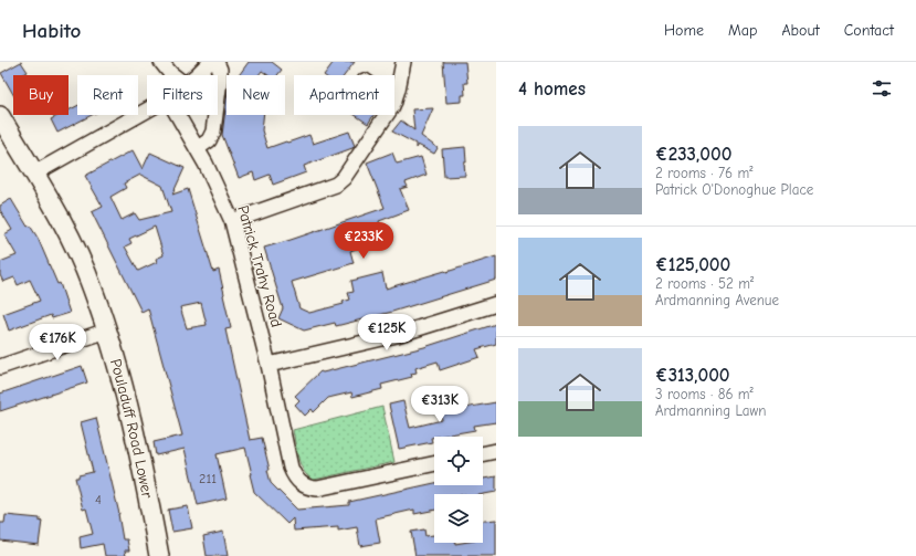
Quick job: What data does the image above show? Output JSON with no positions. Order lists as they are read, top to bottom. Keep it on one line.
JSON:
{"streets":{"street":["Patrick Trahy Road","Pouladuff Road Lower"]},"house_numbers":["211","4"],"page":{"header":"Habito","nav":["Home","Map","About","Contact"],"heading":"4 homes","chip":["Buy","Rent","Filters","New","Apartment"],"list":[{"name":"€233,000","note":"2 rooms · 76 m² · Patrick O'Donoghue Place"},{"name":"€125,000","note":"2 rooms · 52 m² · Ardmanning Avenue"},{"name":"€313,000","note":"3 rooms · 86 m² · Ardmanning Lawn"}],"price":["€233K","€125K","€176K","€313K"]}}
